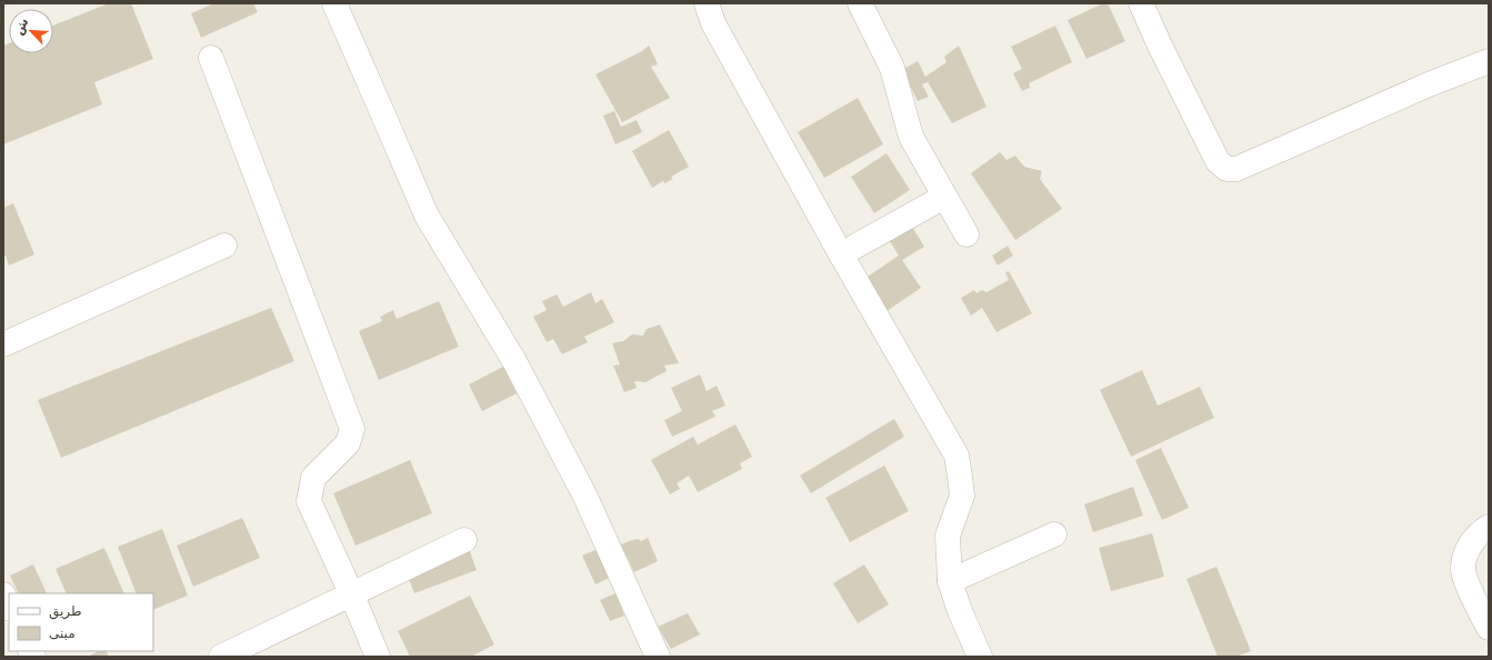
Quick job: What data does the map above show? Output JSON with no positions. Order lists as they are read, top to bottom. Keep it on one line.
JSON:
{"legend":["طريق","مبنى"],"north":"top left"}
